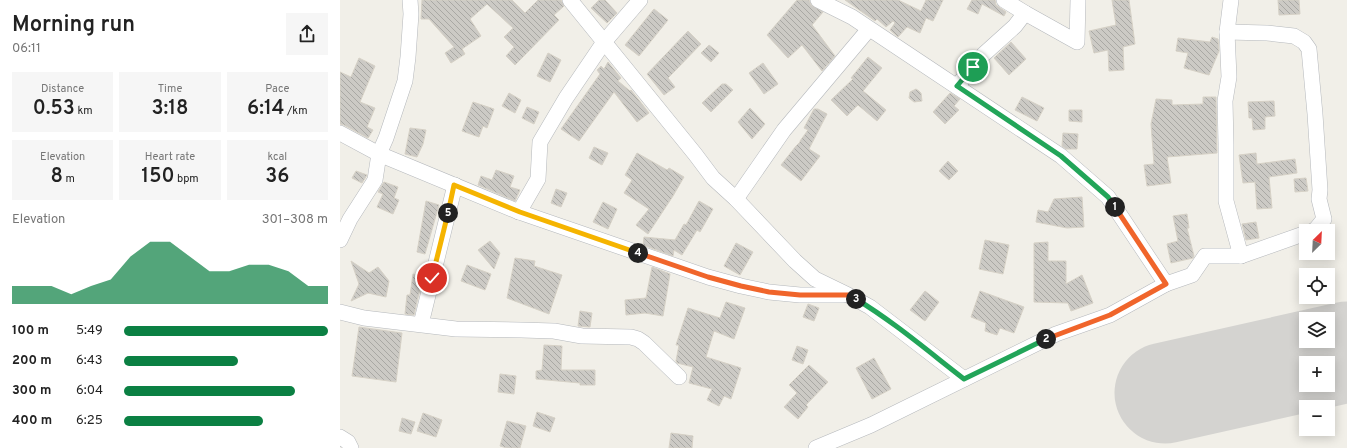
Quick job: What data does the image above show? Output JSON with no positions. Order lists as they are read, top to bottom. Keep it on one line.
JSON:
{"north":"top right","page":{"heading":["Morning run","06:11"],"stats":[["Distance","0.53 km"],["Time","3:18"],["Pace","6:14 /km"],["Elevation","8 m"],["Heart rate","150 bpm"],["kcal","36"]],"pins":["1","5","4","3","2"],"chart":["Elevation","301–308 m"],"map_buttons":["+","−"],"list":[{"name":"100 m","note":"5:49"},{"name":"200 m","note":"6:43"},{"name":"300 m","note":"6:04"},{"name":"400 m","note":"6:25"}]}}
